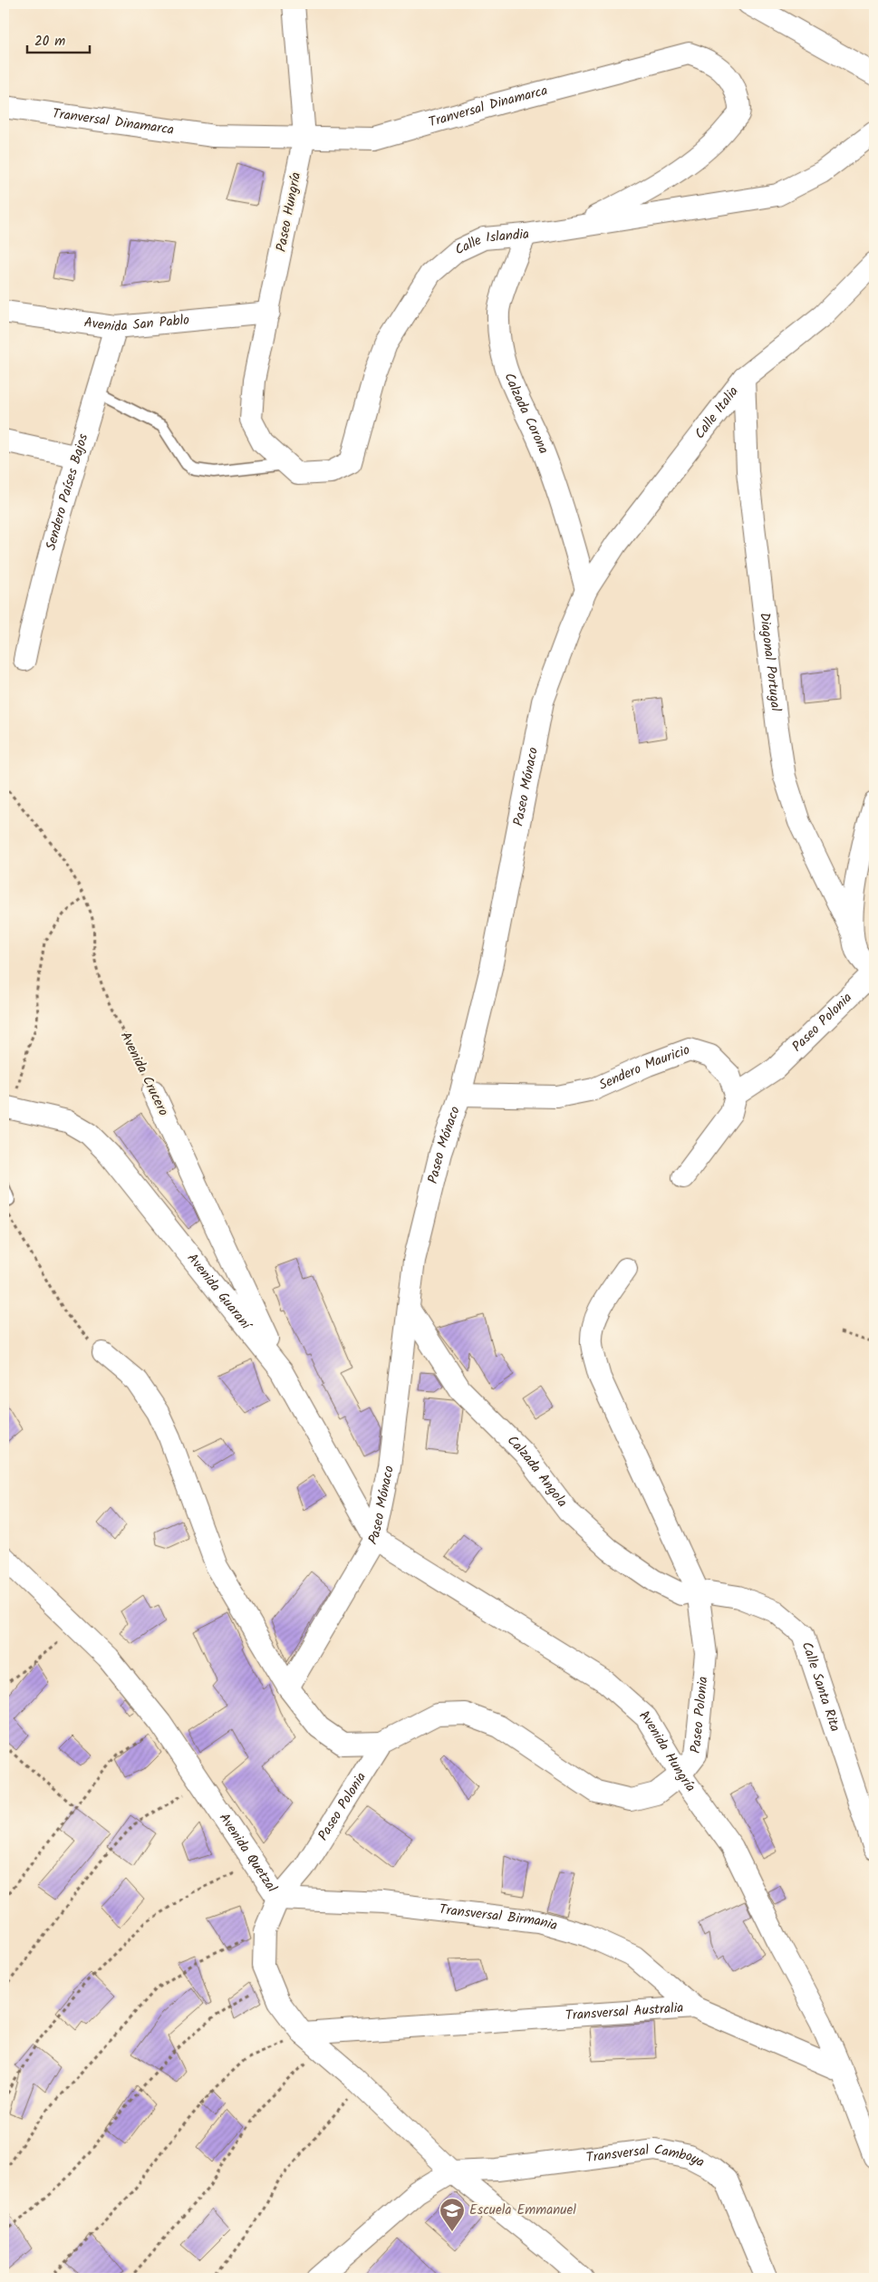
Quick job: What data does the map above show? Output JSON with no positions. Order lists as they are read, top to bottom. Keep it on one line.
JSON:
{"streets":{"street":["Tranversal Dinamarca","Paseo Hungría","Calle Islandia","Avenida San Pablo","Calzada Corona","Calle Italia","Sendero Países Bajos","Diagonal Portugal","Paseo Mónaco","Paseo Polonia","Sendero Mauricio","Avenida Crucero","Avenida Guaraní","Calzada Angola","Calle Santa Rita","Avenida Hungría","Avenida Quetzal","Transversal Birmania","Transversal Australia","Transversal Camboya"]},"crossings":[["Tranversal Dinamarca","Paseo Hungría"],["Tranversal Dinamarca","Calle Islandia"],["Paseo Hungría","Calle Islandia"],["Paseo Hungría","Avenida San Pablo"],["Calle Islandia","Calzada Corona"],["Avenida San Pablo","Sendero Países Bajos"],["Calzada Corona","Calle Italia"],["Calzada Corona","Paseo Mónaco"],["Calle Italia","Diagonal Portugal"],["Calle Italia","Paseo Mónaco"],["Diagonal Portugal","Paseo Polonia"],["Paseo Mónaco","Sendero Mauricio"],["Paseo Mónaco","Avenida Guaraní"],["Paseo Mónaco","Calzada Angola"],["Paseo Mónaco","Avenida Hungría"],["Paseo Polonia","Sendero Mauricio"],["Paseo Polonia","Calzada Angola"],["Paseo Polonia","Calle Santa Rita"],["Paseo Polonia","Avenida Hungría"],["Paseo Polonia","Avenida Quetzal"],["Paseo Polonia","Transversal Birmania"],["Avenida Crucero","Avenida Guaraní"],["Avenida Guaraní","Avenida Hungría"],["Calzada Angola","Calle Santa Rita"],["Avenida Hungría","Transversal Australia"],["Avenida Quetzal","Transversal Birmania"],["Avenida Quetzal","Transversal Australia"],["Avenida Quetzal","Transversal Camboya"],["Transversal Birmania","Transversal Australia"]],"places":{"school or university":["Escuela Emmanuel"]},"scale_bar":"20 m"}
